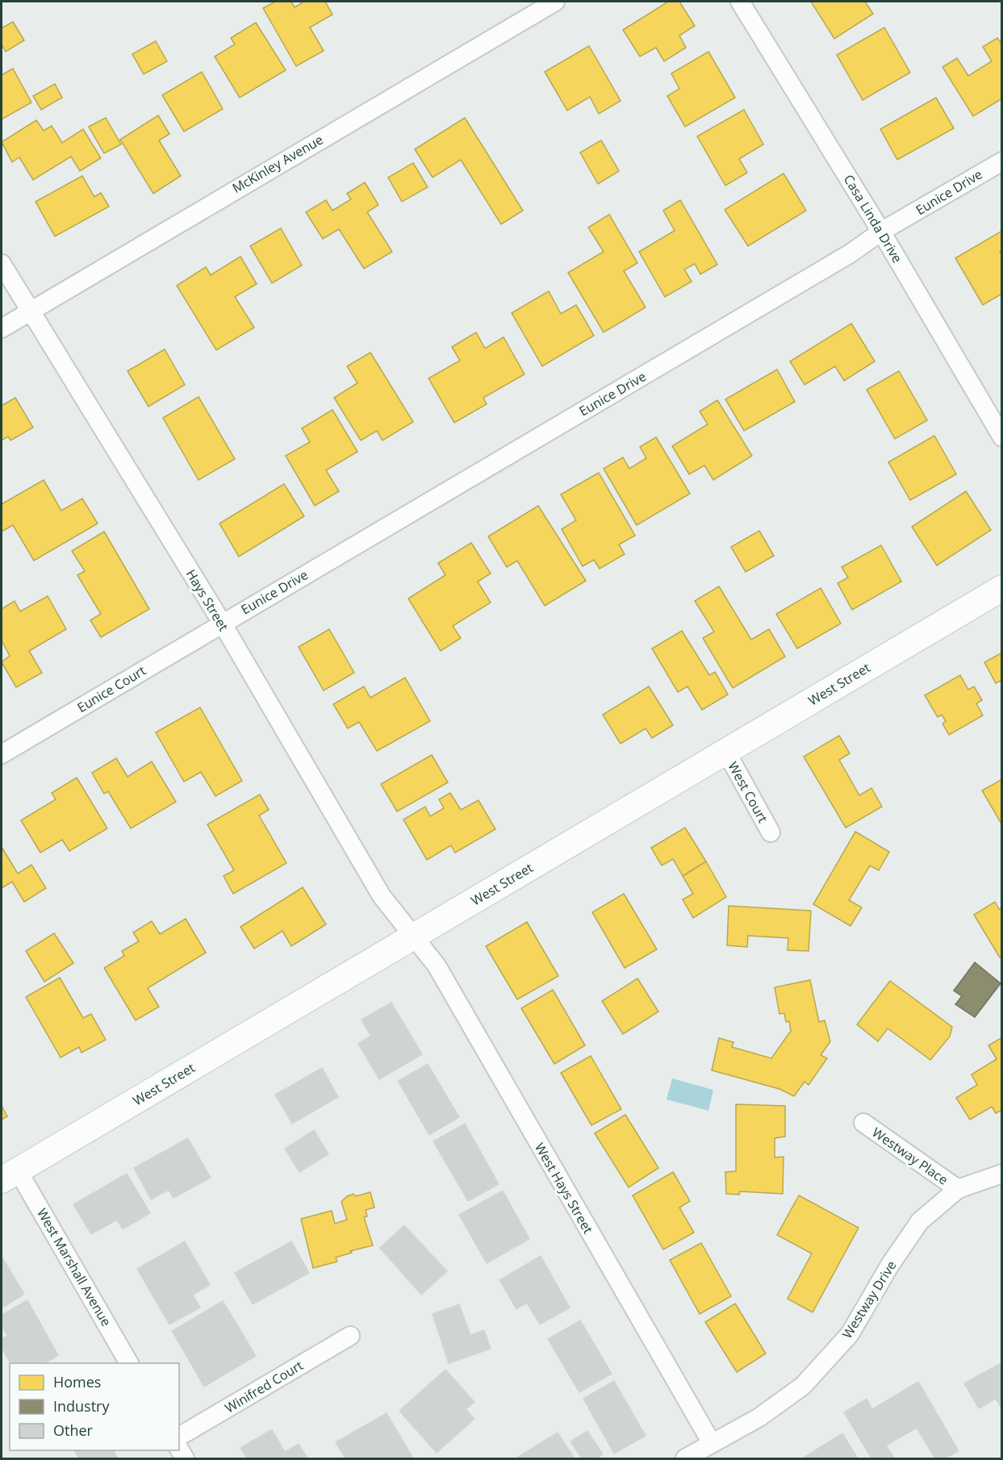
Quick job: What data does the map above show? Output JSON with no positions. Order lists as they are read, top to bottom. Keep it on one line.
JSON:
{"streets":{"main road":["West Street"],"street":["McKinley Avenue","Eunice Drive","Casa Linda Drive","Hays Street","Eunice Court","West Court","Westway Place","West Hays Street","West Marshall Avenue","Westway Drive","Winifred Court"]},"crossings":[["McKinley Avenue","Hays Street"],["Eunice Drive","Casa Linda Drive"],["Eunice Drive","Hays Street"],["Eunice Drive","Eunice Court"],["Hays Street","West Street"],["Hays Street","Eunice Court"],["Hays Street","West Hays Street"],["West Street","West Court"],["West Street","West Hays Street"],["West Street","West Marshall Avenue"],["Westway Place","Westway Drive"],["West Hays Street","Westway Drive"]],"legend":["Homes","Industry","Other"]}
